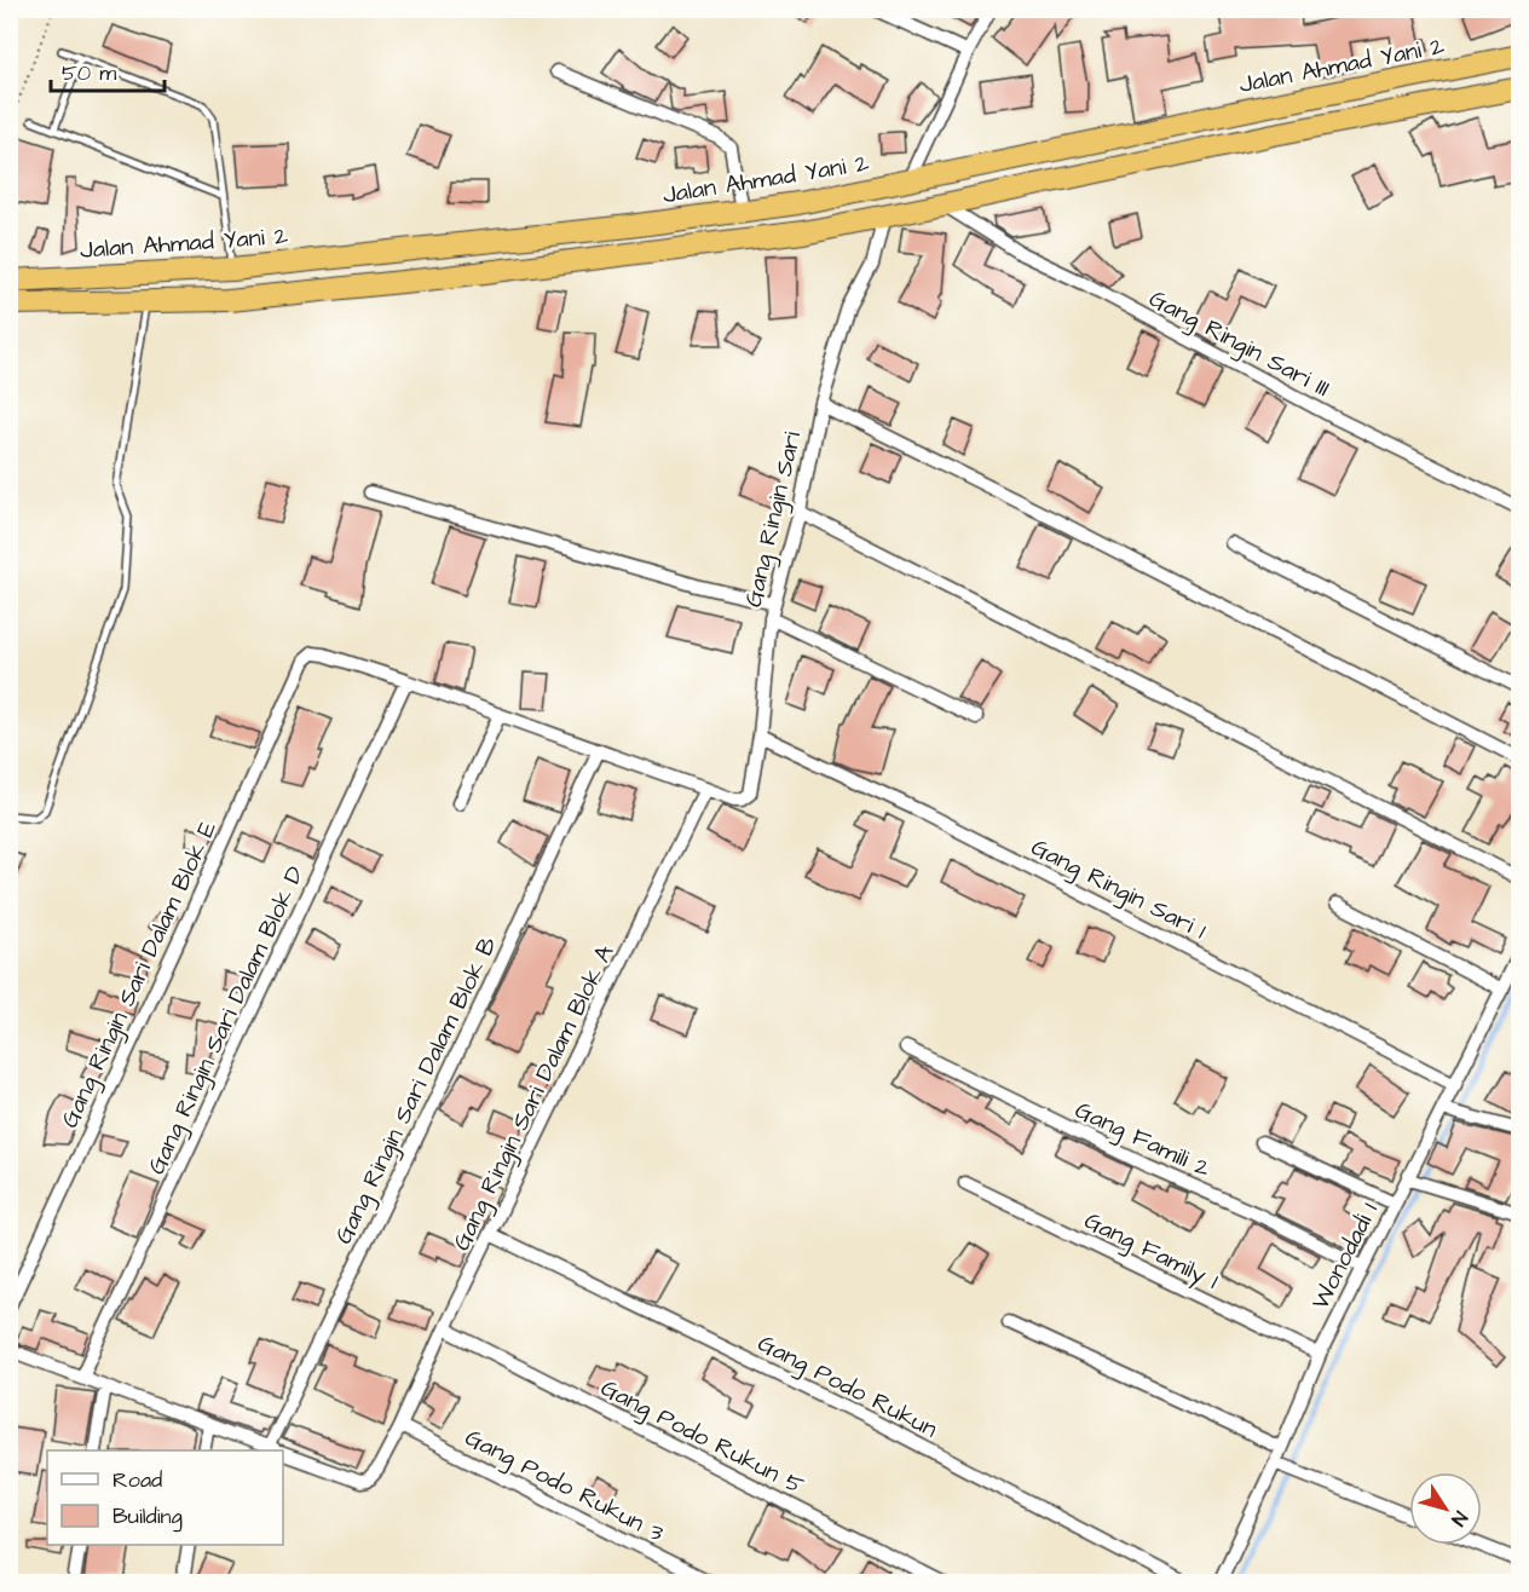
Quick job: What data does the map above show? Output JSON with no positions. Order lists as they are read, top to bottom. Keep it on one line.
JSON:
{"streets":{"highway":["Jalan Ahmad Yani 2"],"street":["Gang Ringin Sari III","Gang Ringin Sari","Gang Ringin Sari 1","Gang Ringin Sari Dalam Blok E","Gang Ringin Sari Dalam Blok D","Gang Ringin Sari Dalam Blok B","Gang Ringin Sari Dalam Blok A","Gang Famili 2","Gang Family 1","Wonodadi 1","Gang Podo Rukun","Gang Podo Rukun 5","Gang Podo Rukun 3"]},"crossings":[["Gang Ringin Sari","Gang Ringin Sari 1"],["Gang Ringin Sari","Gang Ringin Sari Dalam Blok A"],["Gang Ringin Sari 1","Wonodadi 1"],["Gang Ringin Sari Dalam Blok E","Gang Ringin Sari Dalam Blok D"],["Gang Ringin Sari Dalam Blok A","Gang Podo Rukun"],["Gang Ringin Sari Dalam Blok A","Gang Podo Rukun 5"],["Gang Ringin Sari Dalam Blok A","Gang Podo Rukun 3"],["Gang Famili 2","Wonodadi 1"],["Gang Family 1","Wonodadi 1"]],"legend":["Road","Building"],"scale_bar":"50 m","north":"bottom right"}
